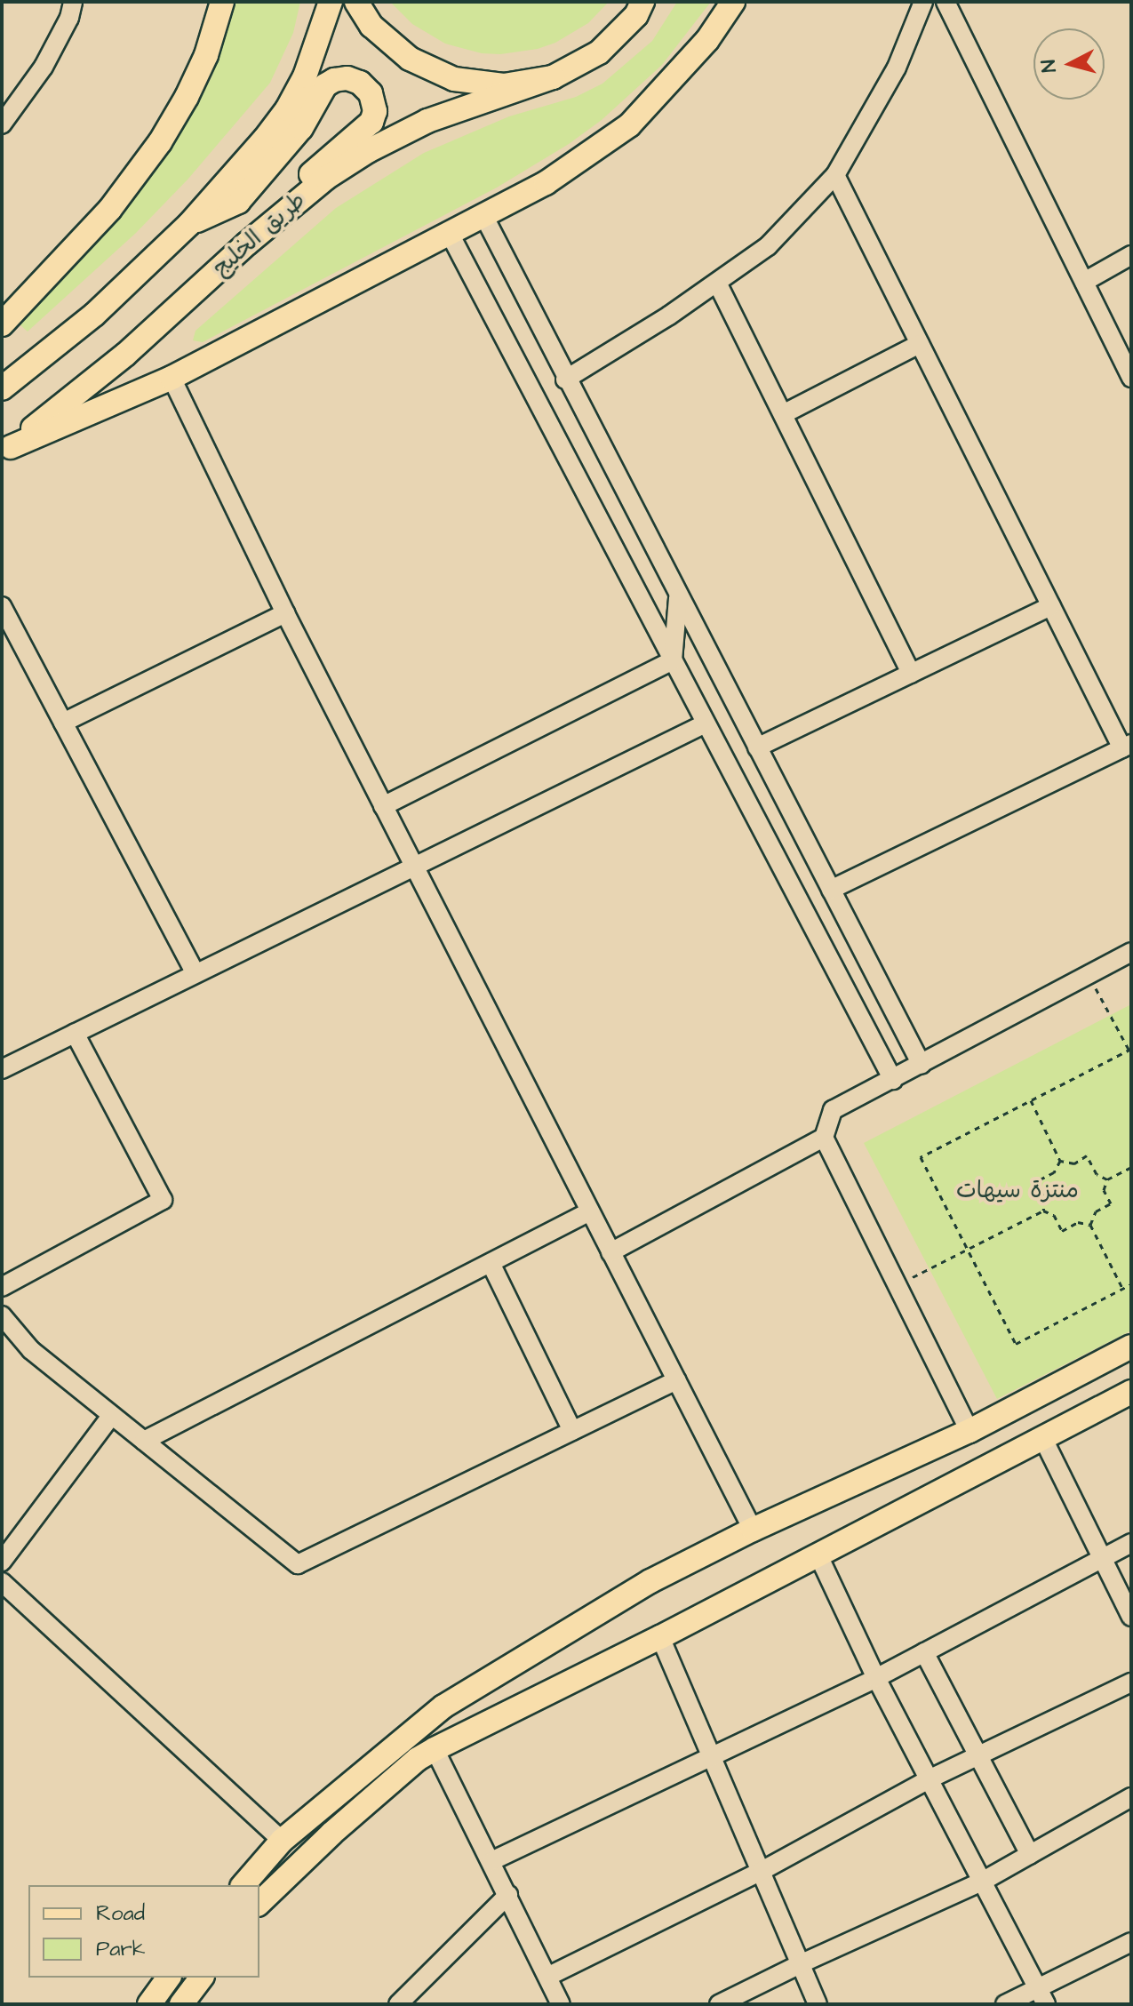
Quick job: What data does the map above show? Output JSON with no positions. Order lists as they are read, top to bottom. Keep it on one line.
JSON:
{"streets":{"main road":["طريق الخليج"]},"parks":["منتزة سيهات"],"legend":["Road","Park"],"north":"left"}
